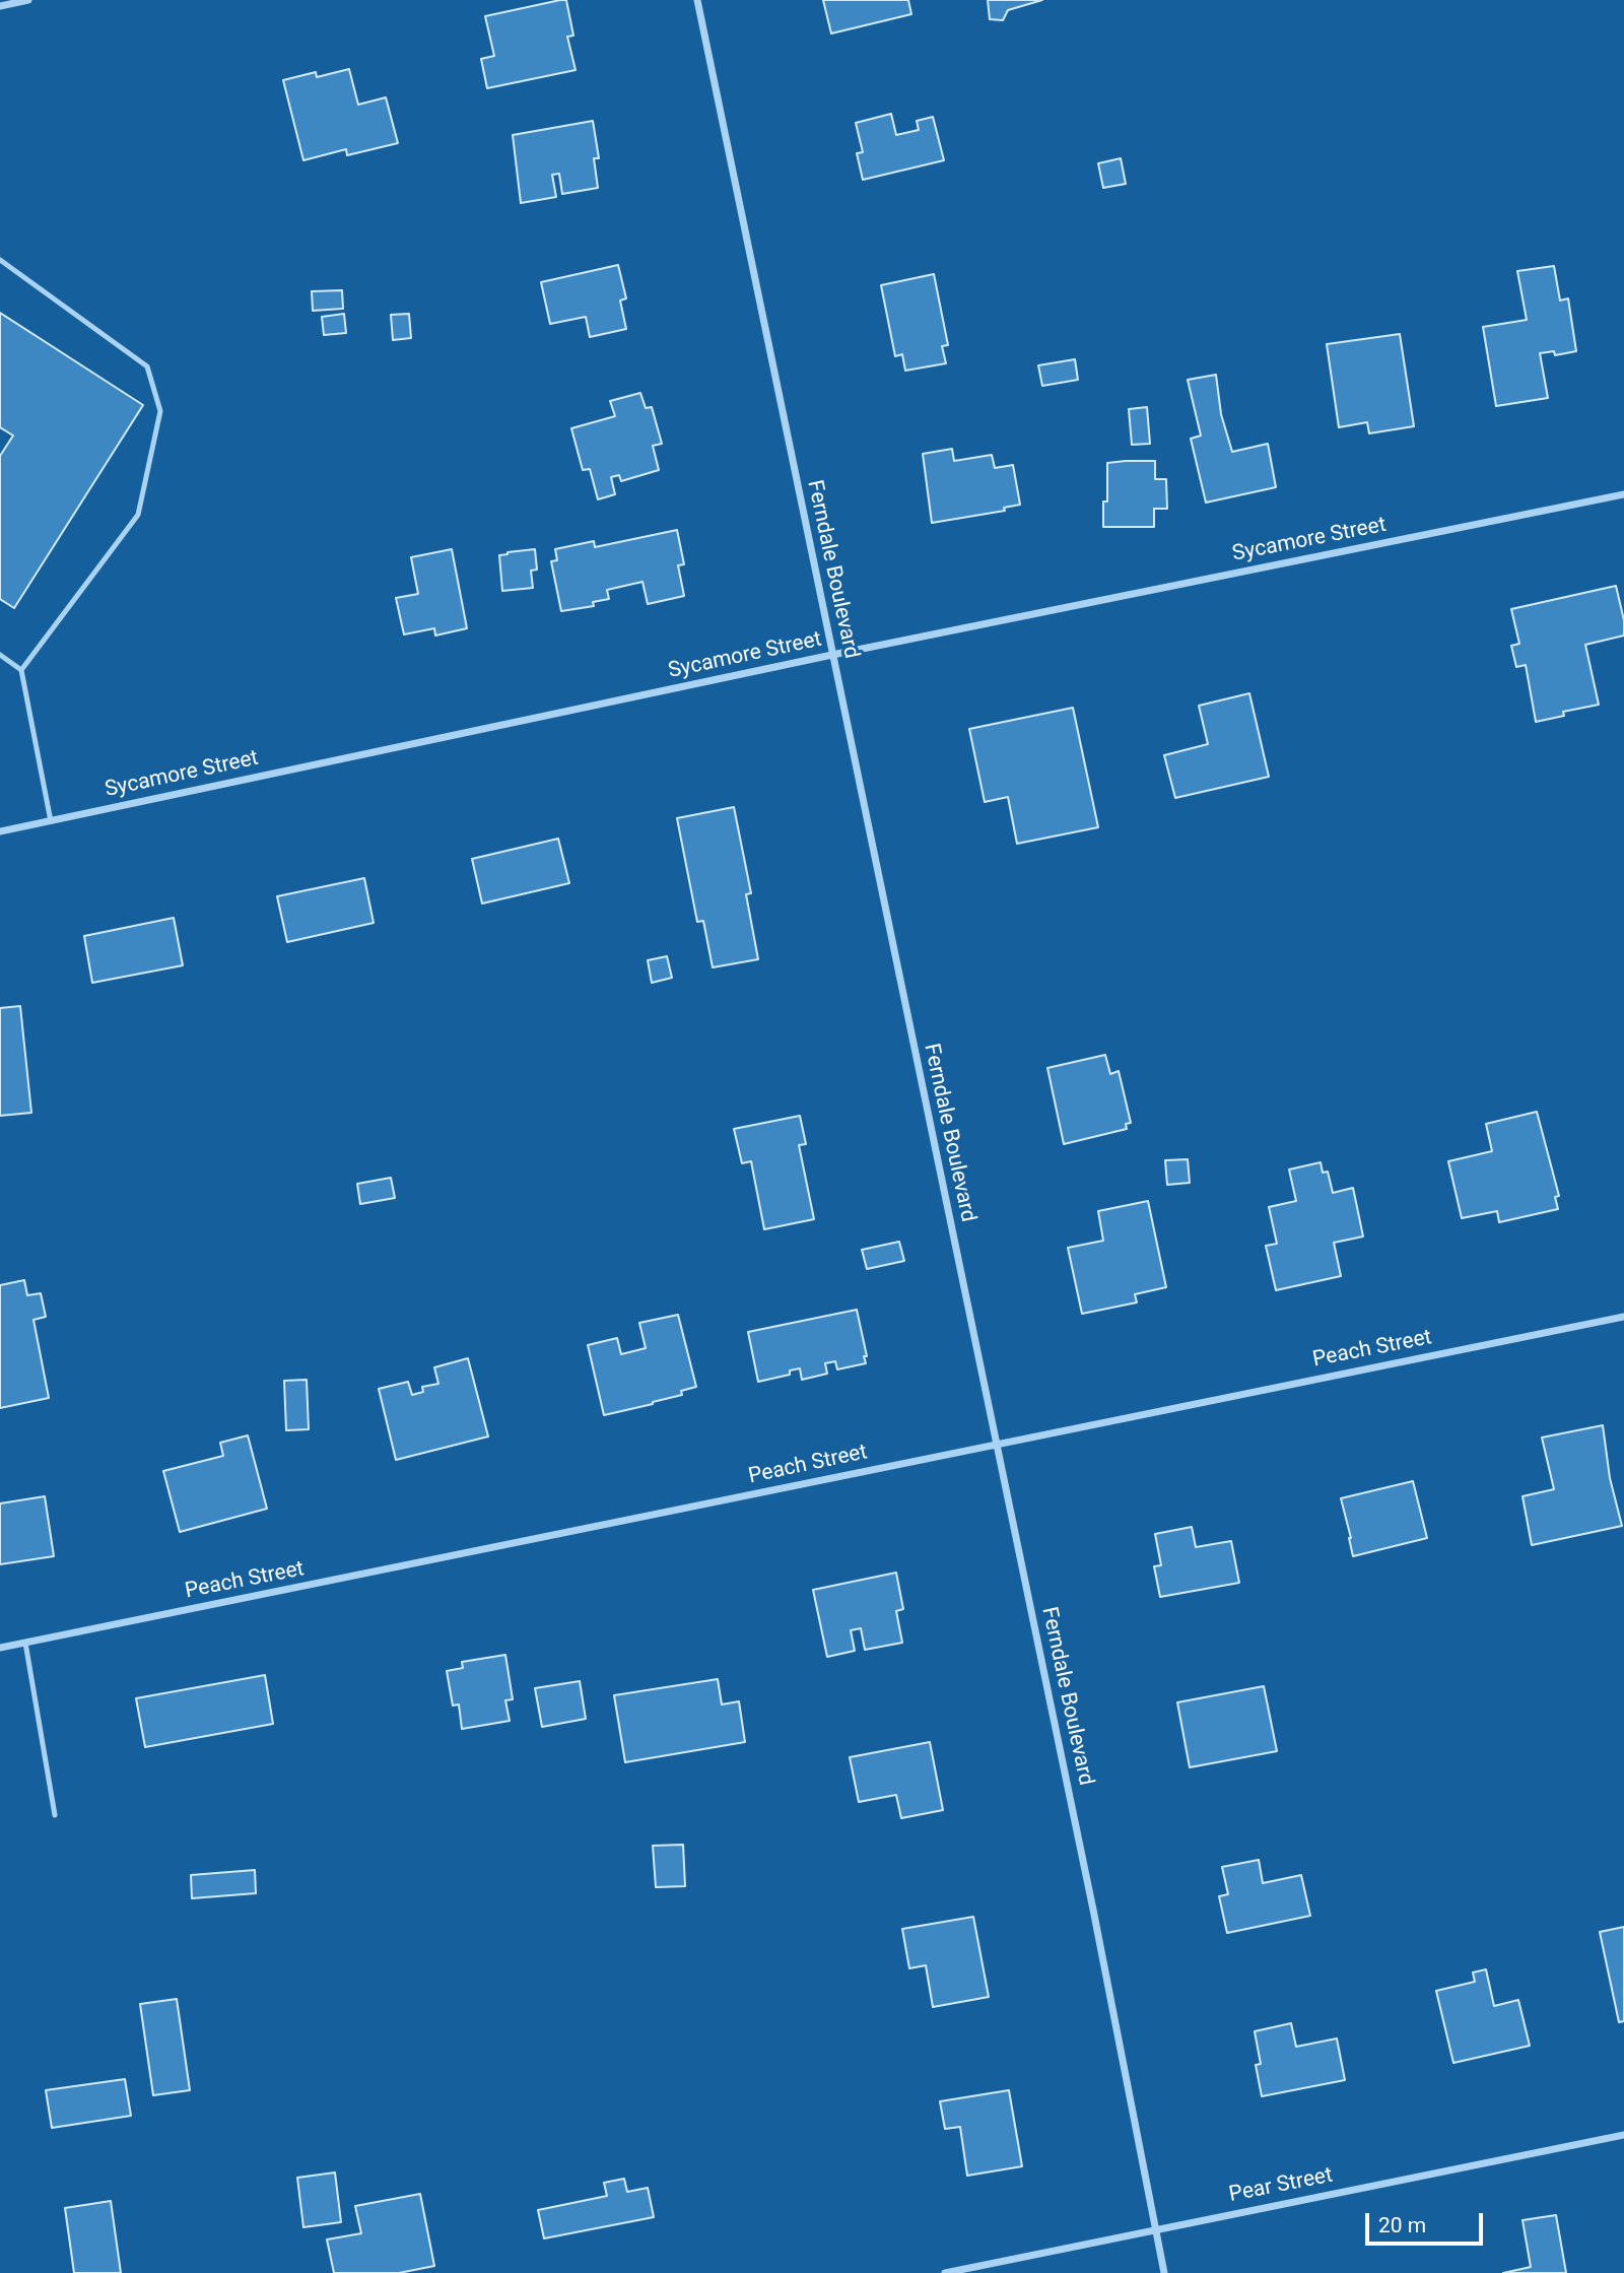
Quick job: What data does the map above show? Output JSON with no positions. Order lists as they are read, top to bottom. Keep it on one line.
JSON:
{"streets":{"street":["Sycamore Street","Ferndale Boulevard","Peach Street","Pear Street"]},"crossings":[["Sycamore Street","Ferndale Boulevard"],["Ferndale Boulevard","Peach Street"],["Ferndale Boulevard","Pear Street"]],"scale_bar":"20 m"}
